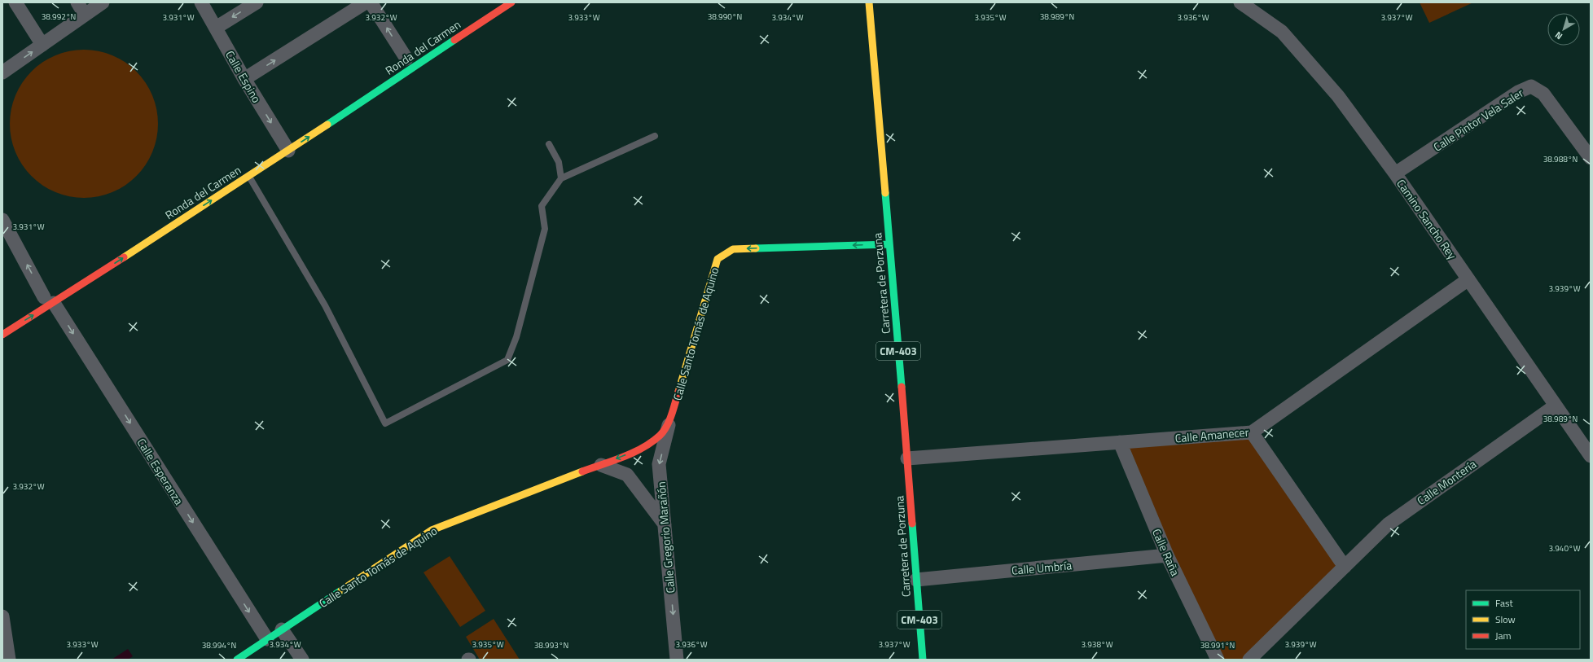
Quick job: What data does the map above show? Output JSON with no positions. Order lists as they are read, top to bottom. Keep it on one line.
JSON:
{"streets":{"main road":["Ronda del Carmen","Carretera de Porzuna","Calle Santo Tomás de Aquino","CM-403"],"street":["Calle Espino","Calle Pintor Vela Saler","Camino Sancho Rey","Calle Amanecer","Calle Esperanza","Calle Montería","Calle Gregorio Marañón","Calle Raña","Calle Umbría"]},"crossings":[["Ronda del Carmen","Calle Espino"],["Ronda del Carmen","Calle Esperanza"],["Calle Pintor Vela Saler","Camino Sancho Rey"],["Camino Sancho Rey","Calle Amanecer"],["Camino Sancho Rey","Calle Montería"],["Carretera de Porzuna","Calle Santo Tomás de Aquino"],["Carretera de Porzuna","Calle Amanecer"],["Carretera de Porzuna","Calle Umbría"],["Calle Santo Tomás de Aquino","Calle Esperanza"],["Calle Santo Tomás de Aquino","Calle Gregorio Marañón"],["Calle Amanecer","Calle Raña"],["Calle Raña","Calle Umbría"]],"one_way":["Ronda del Carmen","Calle Espino","Calle Santo Tomás de Aquino","Calle Gregorio Marañón"],"legend":["Fast","Slow","Jam"],"north":"bottom left","coordinates":["38.992°N","38.990°N","38.989°N","3.931°W","3.932°W","3.933°W","3.934°W","3.935°W","3.936°W","3.937°W","38.988°N","3.939°W","3.940°W","3.938°W","38.994°N","38.993°N","38.991°N"]}
